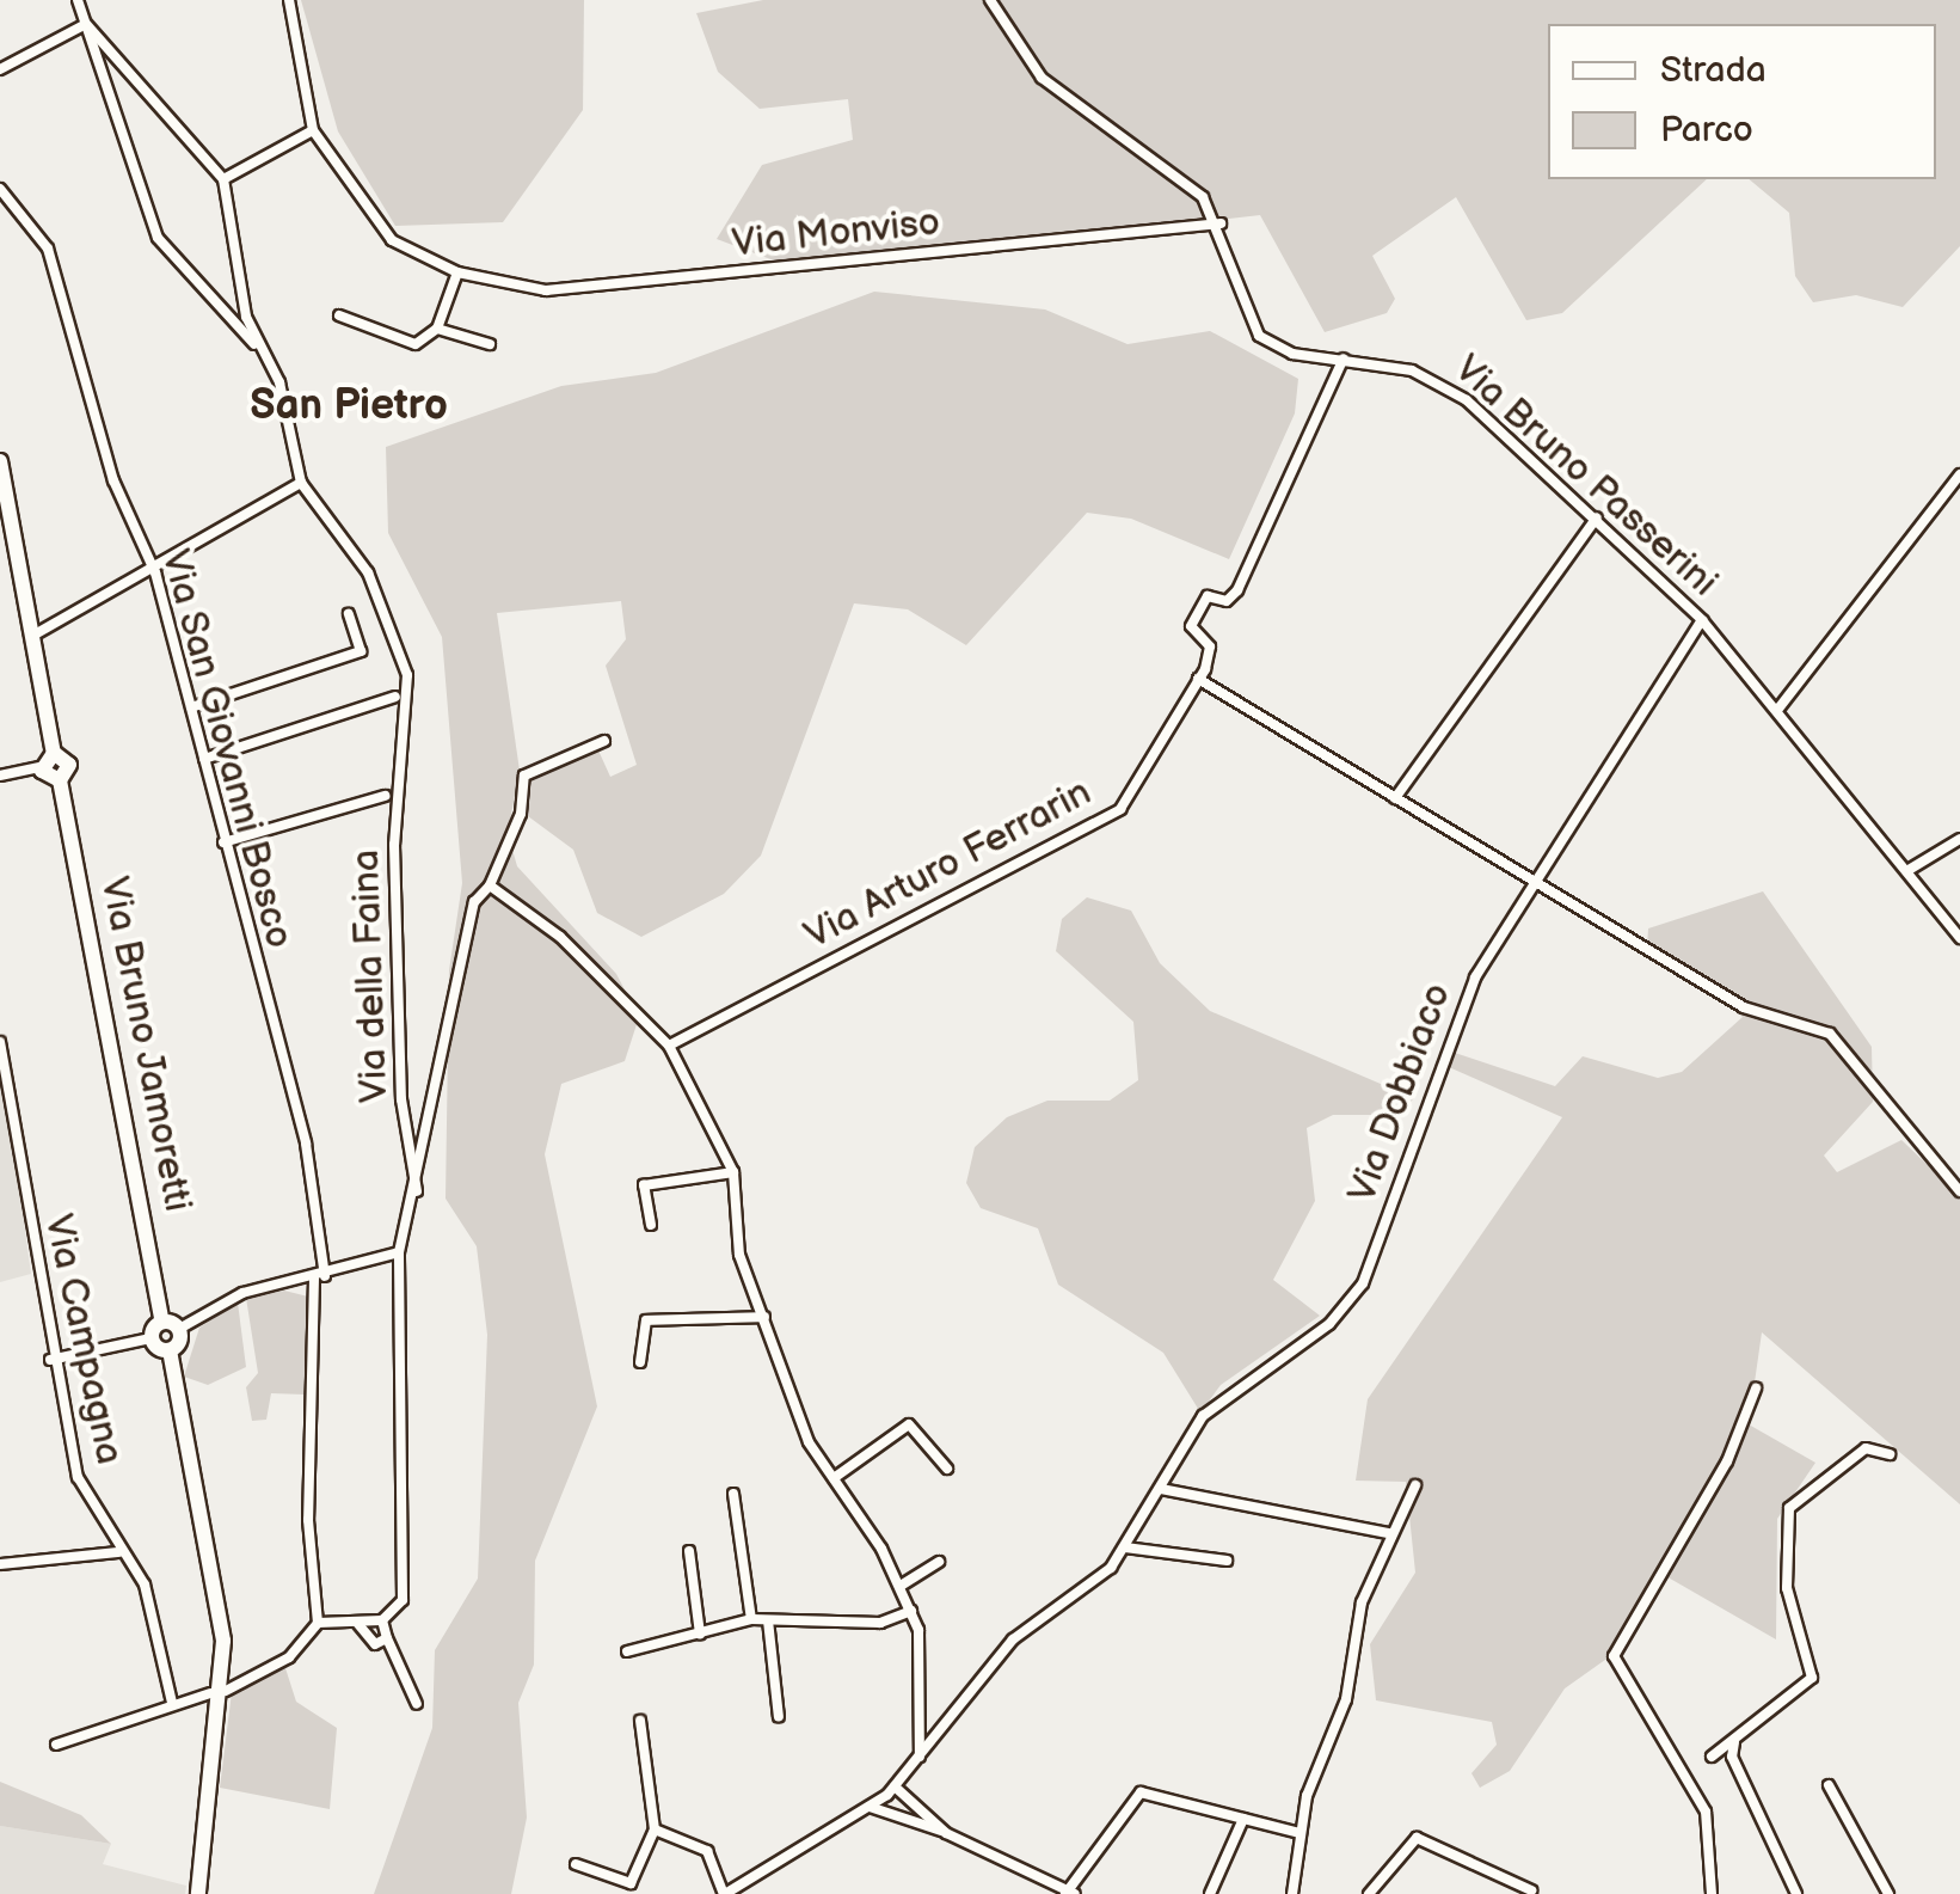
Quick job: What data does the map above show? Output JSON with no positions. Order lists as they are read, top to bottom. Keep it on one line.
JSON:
{"streets":{"main road":["Via Bruno Jamoretti"],"street":["Via Monviso","Via Bruno Passerini","Via San Giovanni Bosco","Via Arturo Ferrarin","Via della Faina","Via Dobbiaco","Via Campagna"]},"crossings":[["Via Monviso","Via Bruno Passerini"],["Via Bruno Passerini","Via Dobbiaco"]],"districts":["San Pietro"],"legend":["Strada","Parco"]}
